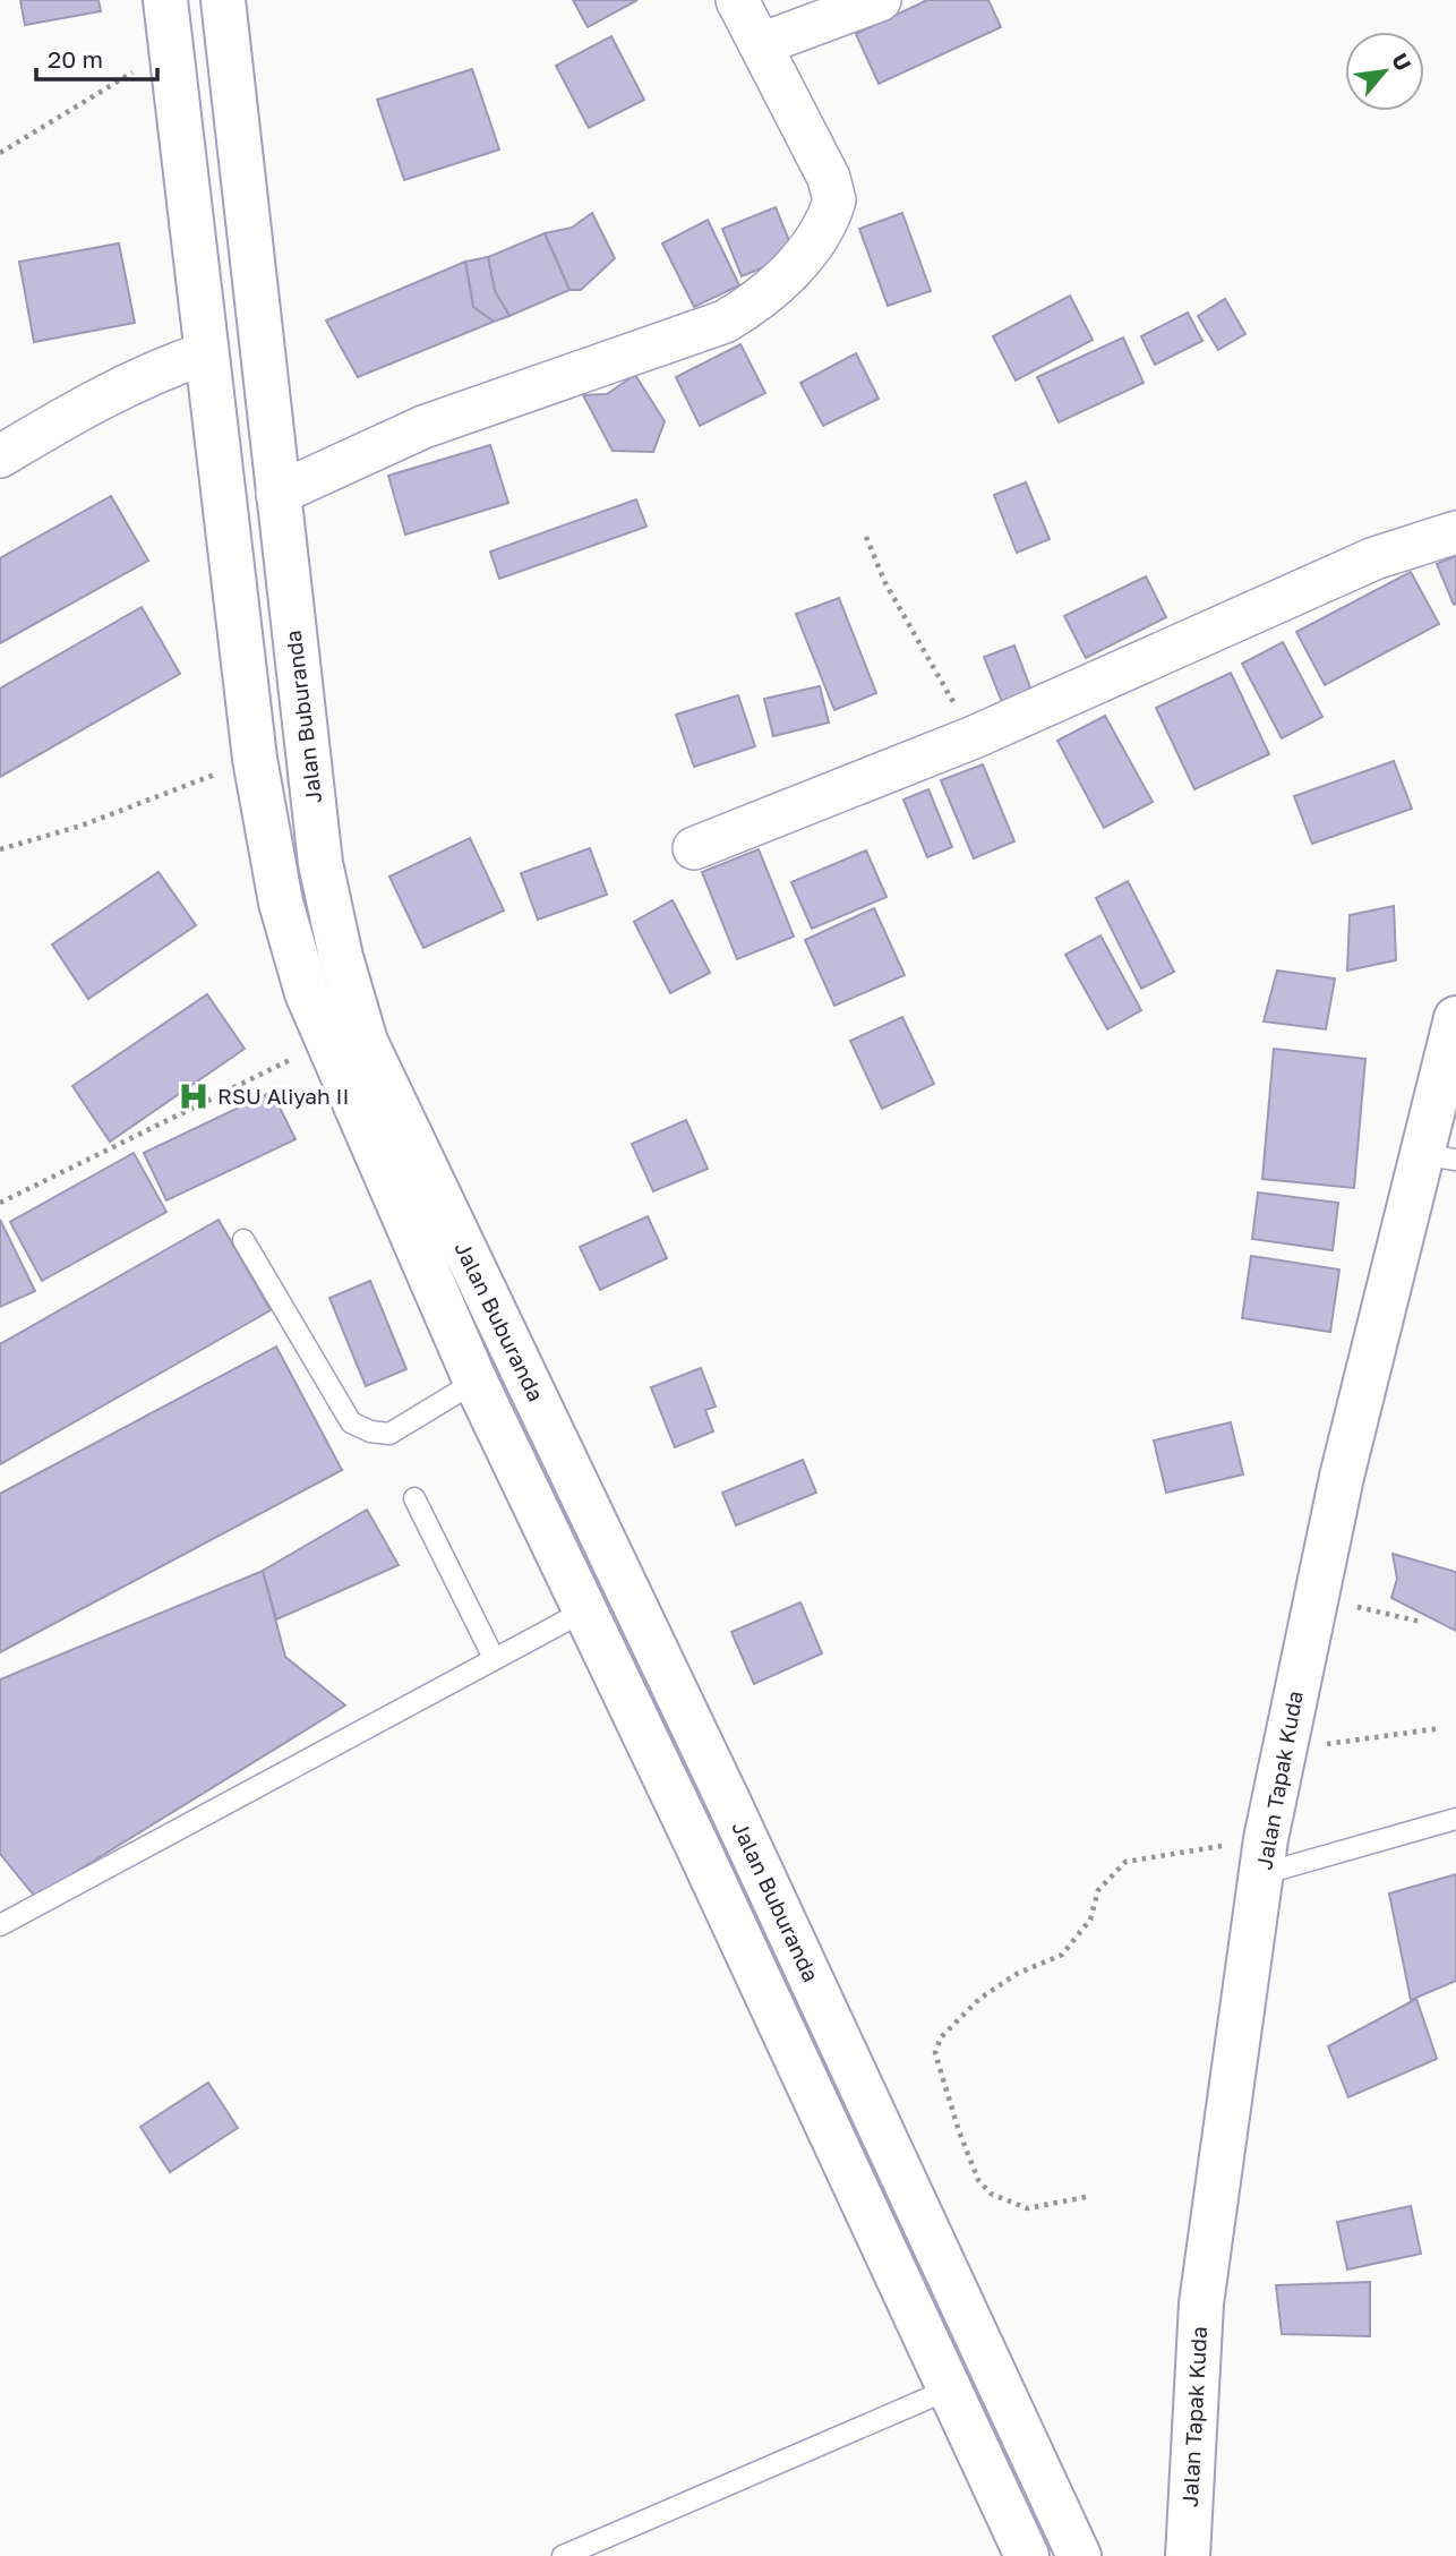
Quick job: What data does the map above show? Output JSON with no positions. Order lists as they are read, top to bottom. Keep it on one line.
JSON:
{"streets":{"street":["Jalan Buburanda","Jalan Tapak Kuda"]},"places":{"hospital":["RSU Aliyah II"]},"scale_bar":"20 m","north":"top right"}
